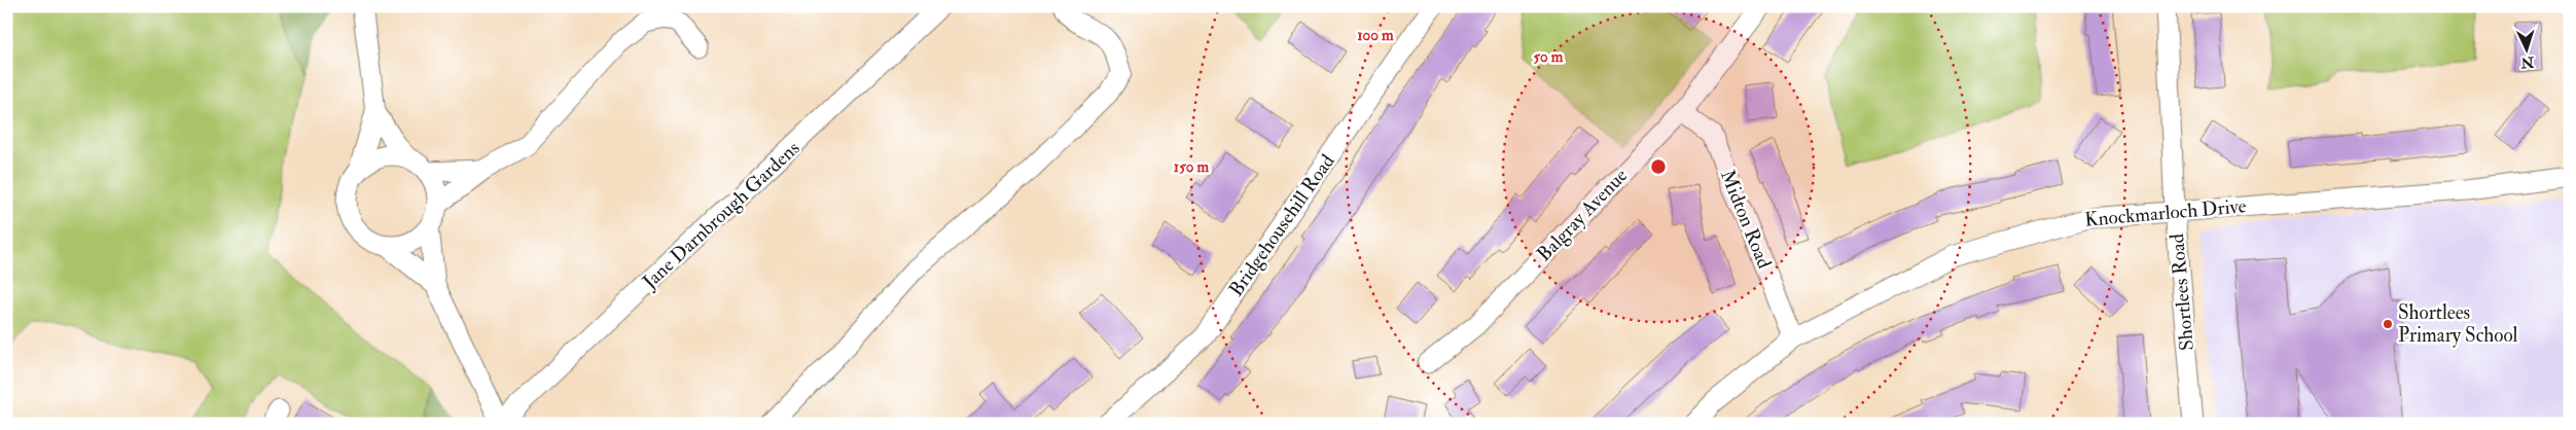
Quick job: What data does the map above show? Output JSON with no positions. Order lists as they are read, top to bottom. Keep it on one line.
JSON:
{"streets":{"street":["Knockmarloch Drive","Jane Darnbrough Gardens","Balgray Avenue","Midton Road","Bridgehousehill Road","Shortlees Road"]},"crossings":[["Knockmarloch Drive","Midton Road"],["Knockmarloch Drive","Shortlees Road"],["Balgray Avenue","Midton Road"]],"places":["Shortlees Primary School"],"north":"bottom","rings":["100 m","50 m","150 m"]}
